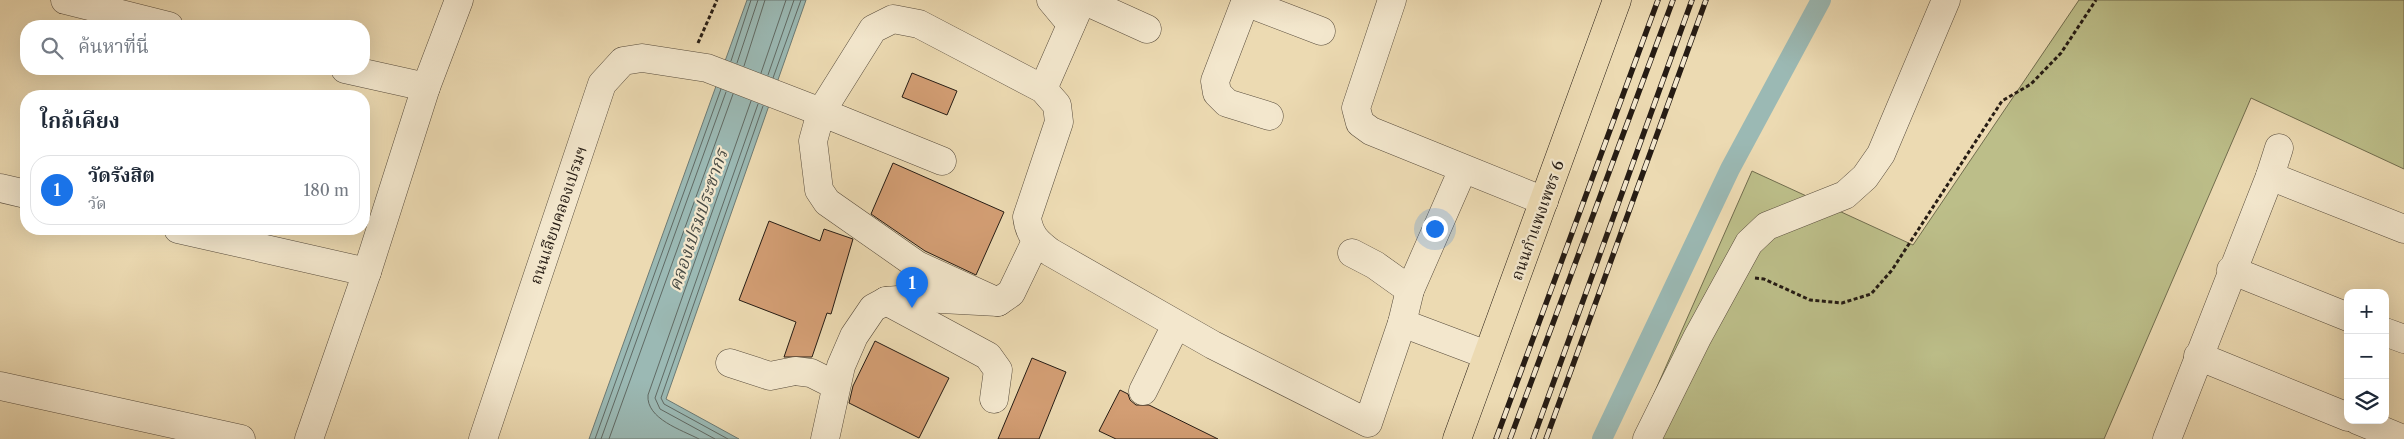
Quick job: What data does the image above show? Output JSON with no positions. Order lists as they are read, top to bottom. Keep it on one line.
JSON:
{"streets":{"main road":["ถนนกำแพงเพชร 6"],"street":["ถนนเลียบคลองเปรมฯ"]},"water":["คลองเปรมประชากร"],"page":{"search":"ค้นหาที่นี่","heading":"ใกล้เคียง","list":[{"mark":"1","name":"วัดรังสิต","note":"วัด","value":"180 m"}],"pins":"1","map_buttons":["+","−"]}}
